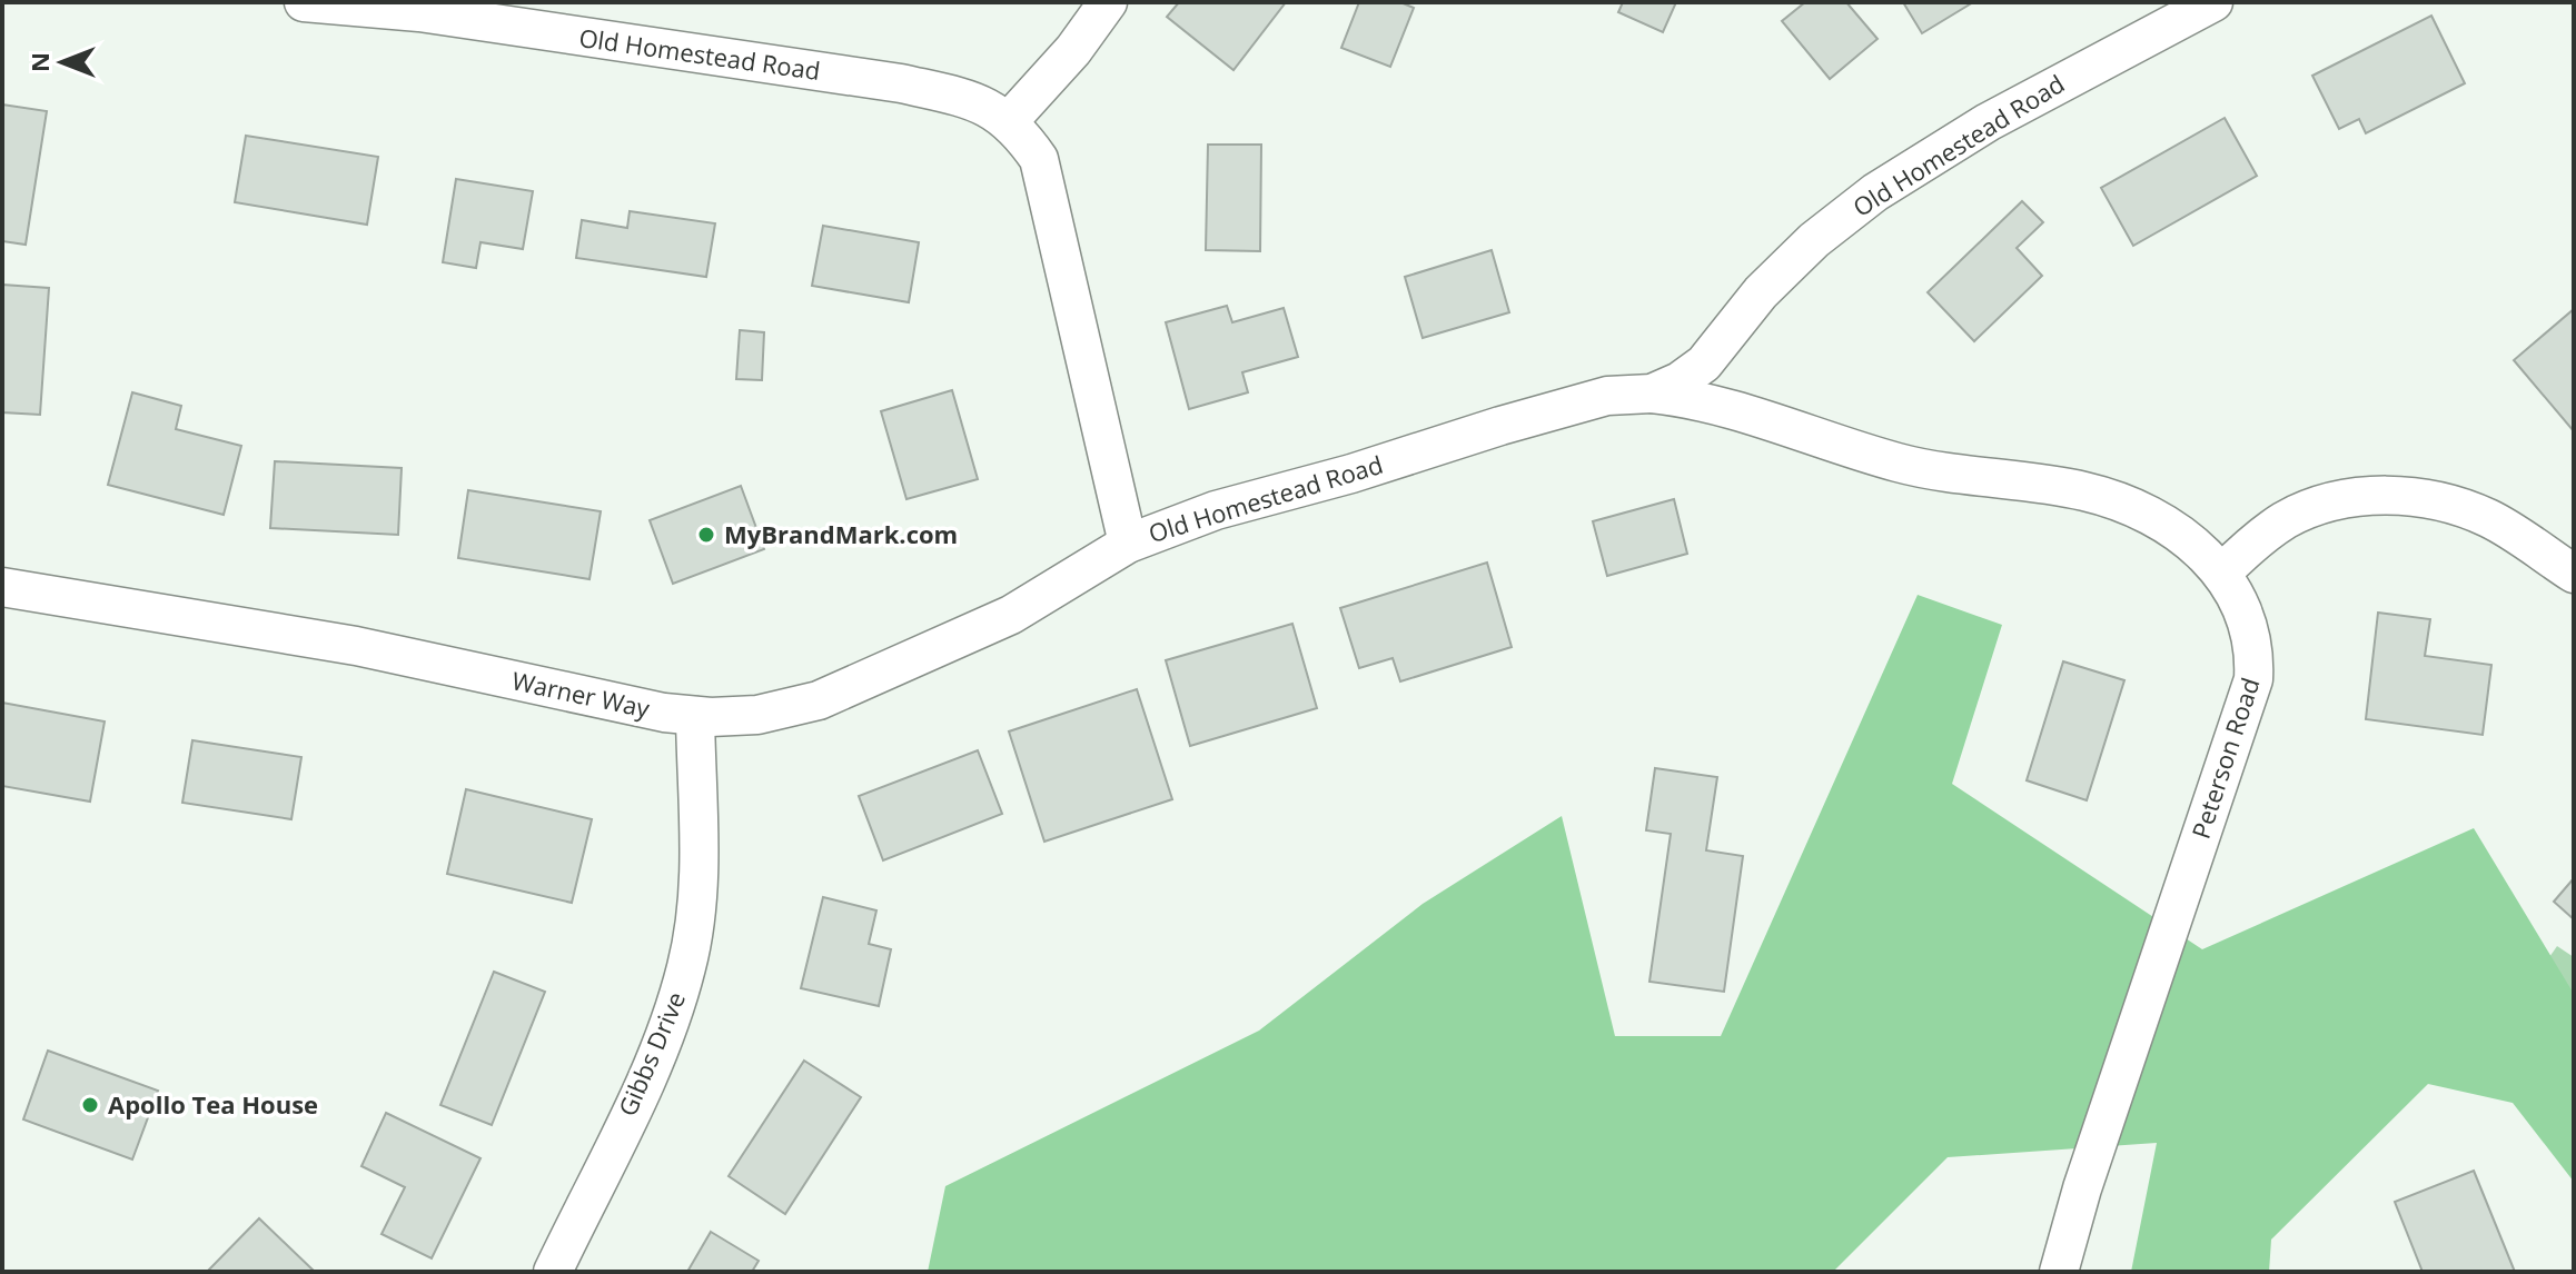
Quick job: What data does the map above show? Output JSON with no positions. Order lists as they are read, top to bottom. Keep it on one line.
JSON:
{"streets":{"street":["Old Homestead Road","Warner Way","Peterson Road","Gibbs Drive"]},"crossings":[["Old Homestead Road","Warner Way"],["Old Homestead Road","Peterson Road"],["Warner Way","Gibbs Drive"]],"places":["MyBrandMark.com","Apollo Tea House"],"north":"left"}
